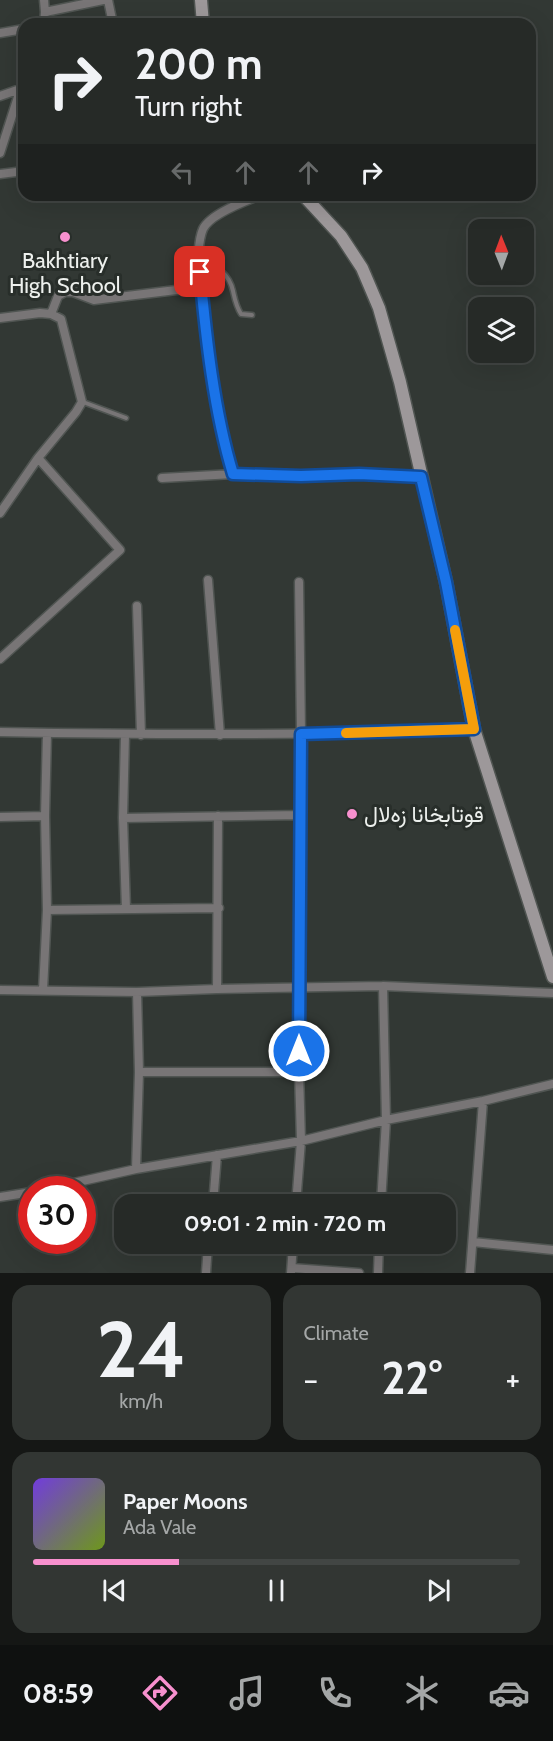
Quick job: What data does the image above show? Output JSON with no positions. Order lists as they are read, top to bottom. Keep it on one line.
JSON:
{"places":["Bakhtiary High School","قوتابخانا زەلال"],"north":"top","page":{"turn":["200 m","Turn right"],"limit":"30","trip":"09:01 · 2 min · 720 m","tile":[["24","km/h"],"Climate"],"heat":["−","22°","+"],"song":["Paper Moons","Ada Vale"],"tabs":"08:59"}}
